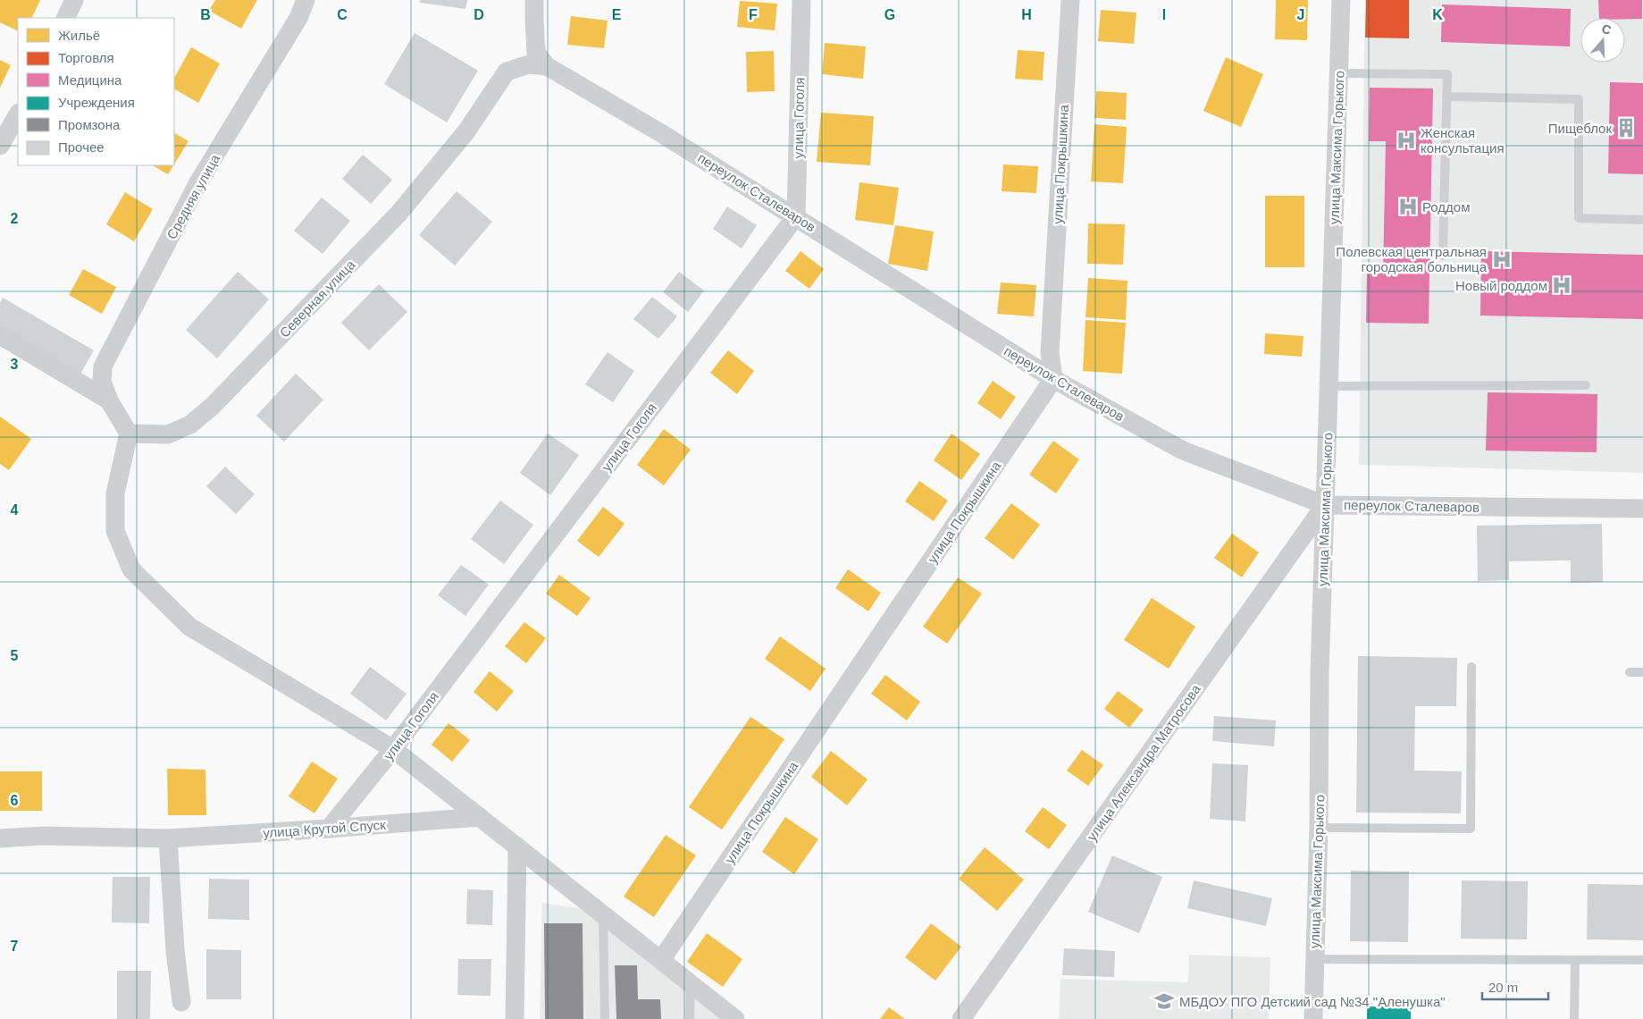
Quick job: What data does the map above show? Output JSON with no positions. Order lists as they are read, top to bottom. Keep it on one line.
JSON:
{"streets":{"street":["улица Гоголя","улица Максима Горького","улица Покрышкина","переулок Сталеваров","Средняя улица","Северная улица","улица Александра Матросова","улица Крутой Спуск"]},"crossings":[["улица Гоголя","переулок Сталеваров"],["улица Гоголя","улица Крутой Спуск"],["улица Максима Горького","переулок Сталеваров"],["улица Максима Горького","улица Александра Матросова"],["улица Покрышкина","переулок Сталеваров"],["переулок Сталеваров","Северная улица"],["переулок Сталеваров","улица Александра Матросова"]],"places":{"building":["Пищеблок"],"hospital":["Женская консультация","Роддом","Полевская центральная городская больница","Новый роддом"],"school or university":["МБДОУ ПГО Детский сад №34 \"Аленушка\""]},"legend":["Жильё","Торговля","Медицина","Учреждения","Промзона","Прочее"],"scale_bar":"20 m","north":"top","grid":{"columns":["B","C","D","E","F","G","H","I","J","K"],"rows":["2","3","4","5","6","7"]}}
